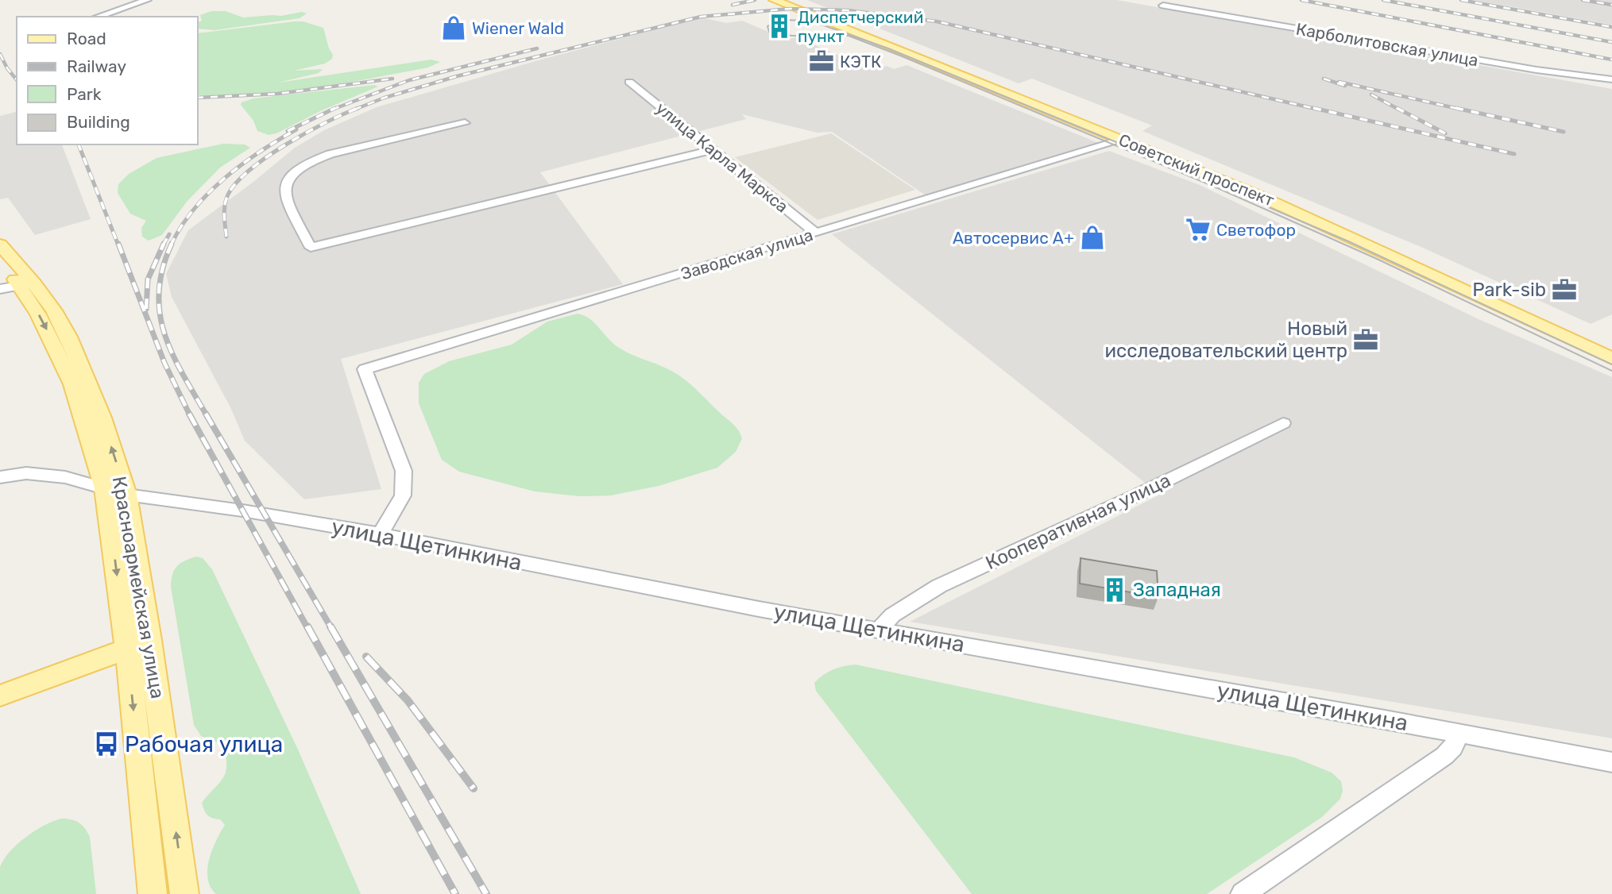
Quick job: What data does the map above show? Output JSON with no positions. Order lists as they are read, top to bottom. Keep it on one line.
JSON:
{"streets":{"main road":["Советский проспект","Красноармейская улица"],"street":["Карболитовская улица","улица Карла Маркса","Заводская улица","Кооперативная улица","улица Щетинкина"]},"crossings":[["улица Карла Маркса","Заводская улица"],["Советский проспект","Заводская улица"],["Заводская улица","улица Щетинкина"],["Кооперативная улица","улица Щетинкина"],["улица Щетинкина","Красноармейская улица"]],"places":{"building":["Диспетчерский пункт","Западная"],"shop":["Wiener Wald","Автосервис А+"],"office":["КЭТК","Park-sib","Новый исследовательский центр"],"supermarket":["Светофор"],"bus stop":["Рабочая улица"]},"legend":["Road","Railway","Park","Building"]}
